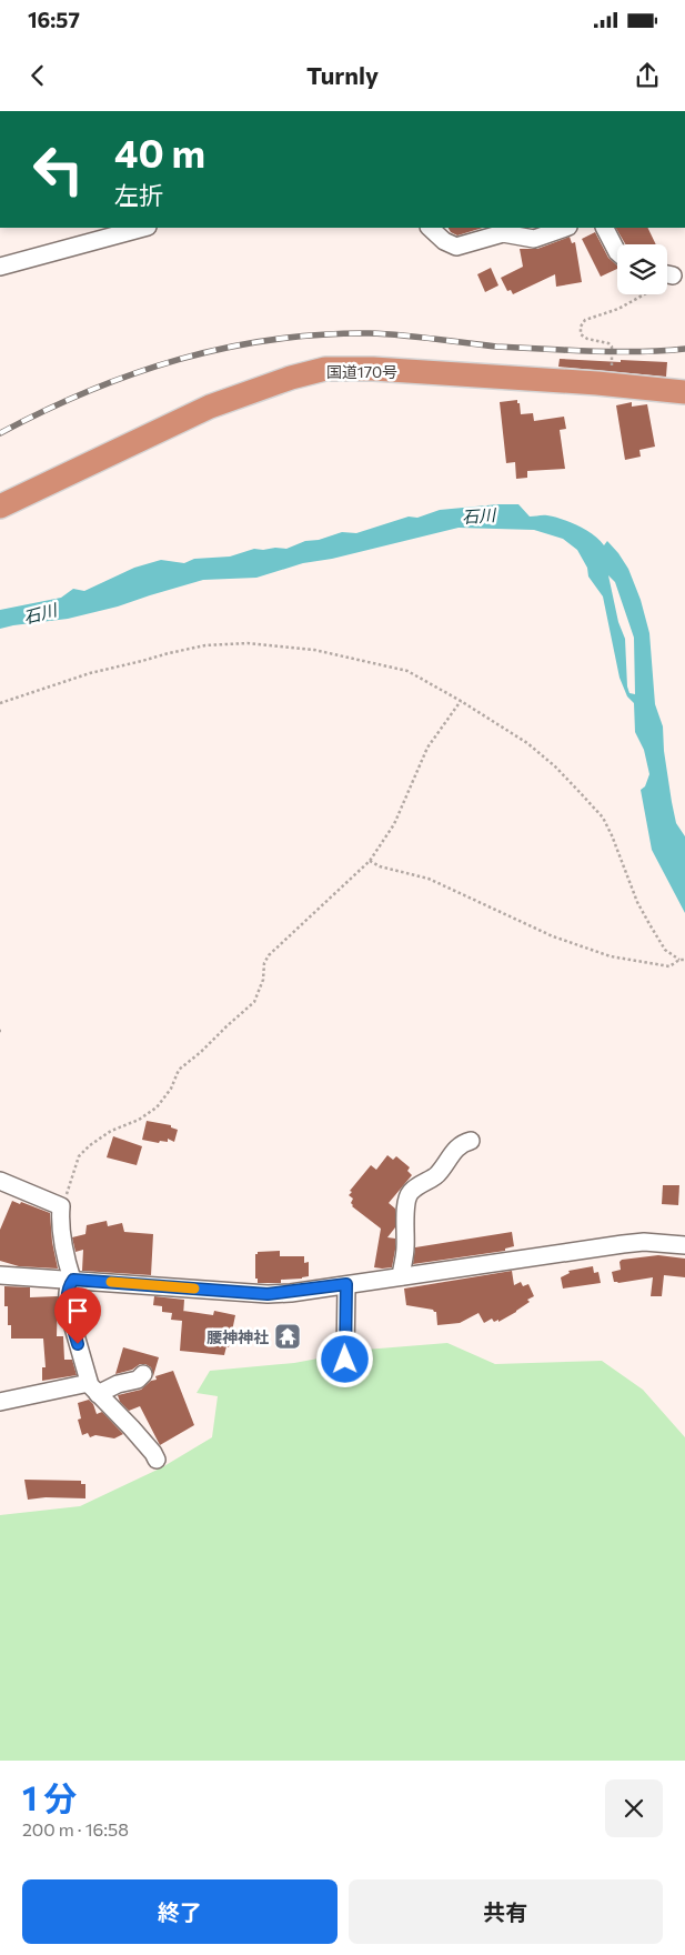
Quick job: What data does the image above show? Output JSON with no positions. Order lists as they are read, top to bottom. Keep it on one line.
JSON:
{"streets":{"highway":["国道170号"]},"water":["石川"],"places":{"temple":["腰神神社"]},"page":{"status":"16:57","header":"Turnly","turn":["40 m","左折"],"heading":["1 分","200 m · 16:58"],"buttons":["終了","共有"]}}
